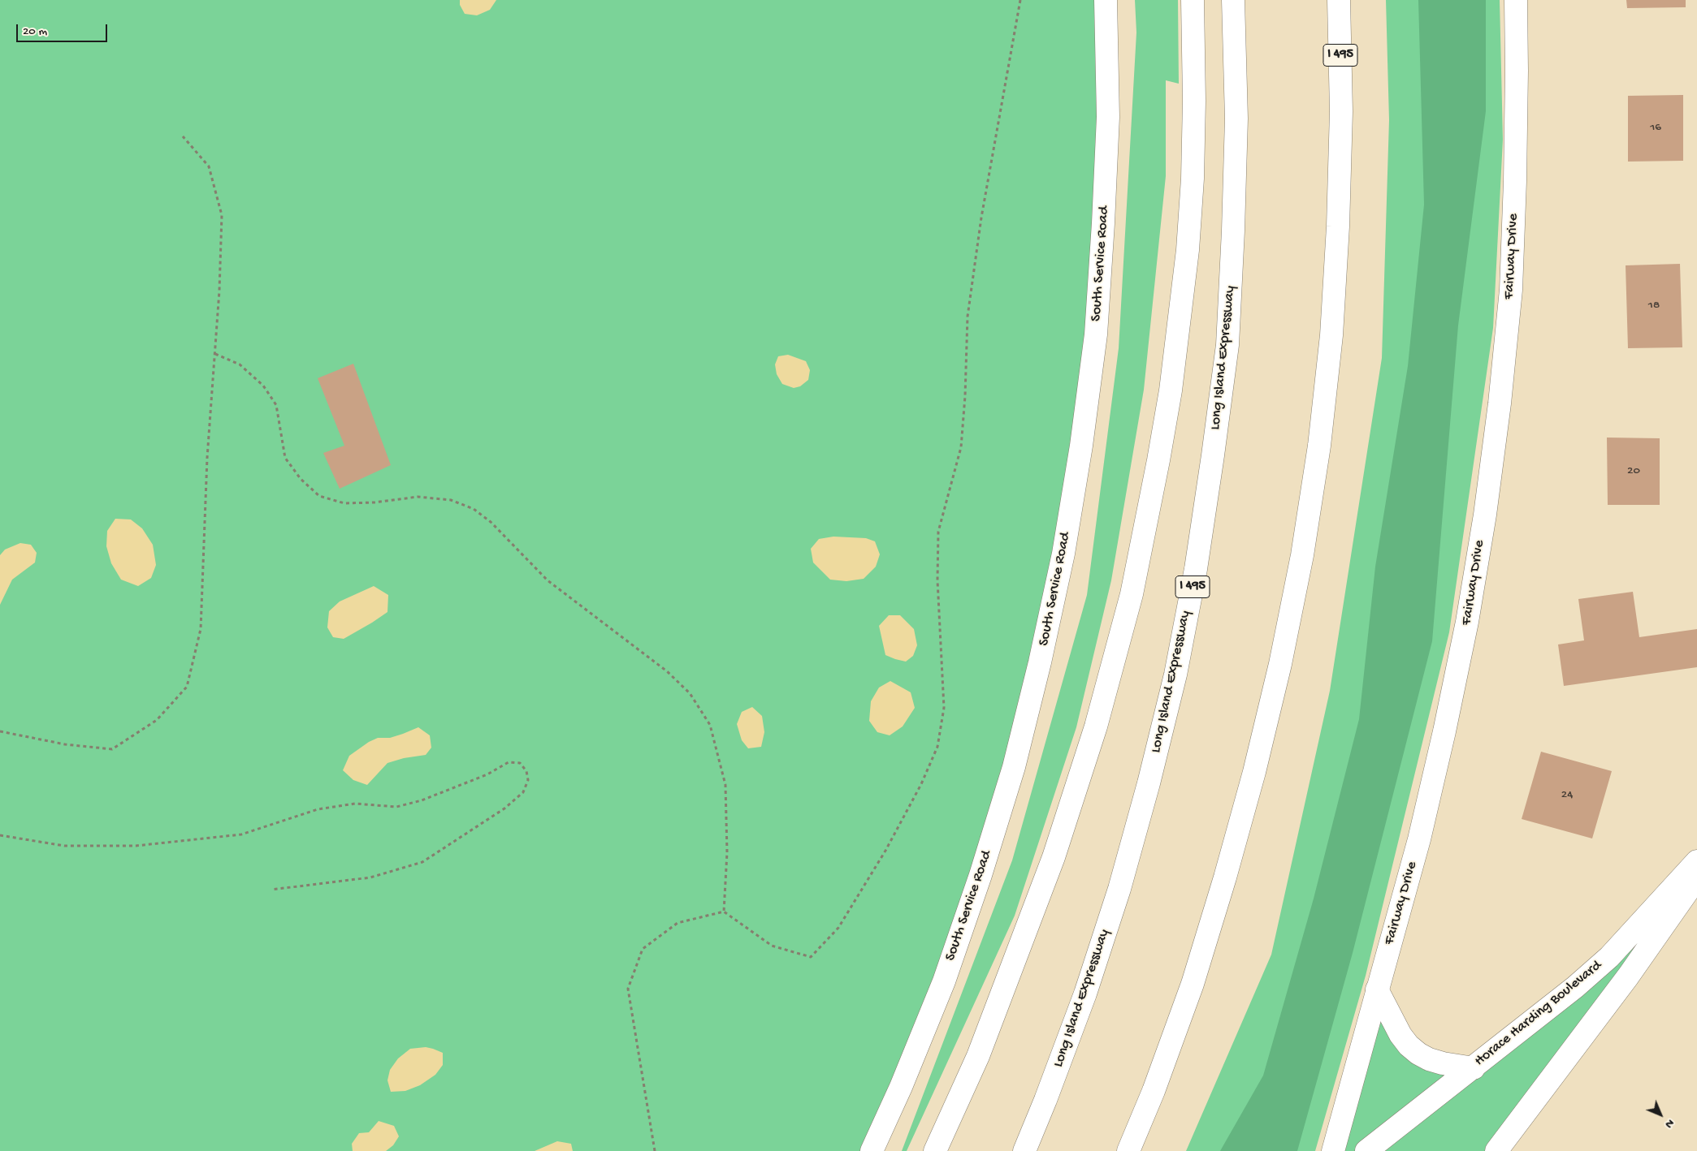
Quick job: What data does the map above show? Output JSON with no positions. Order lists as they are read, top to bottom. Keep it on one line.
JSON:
{"streets":{"main road":["I 495","Fairway Drive","South Service Road","Long Island Expressway","Horace Harding Boulevard"]},"house_numbers":["16","18","20","24"],"scale_bar":"20 m","north":"bottom right"}
